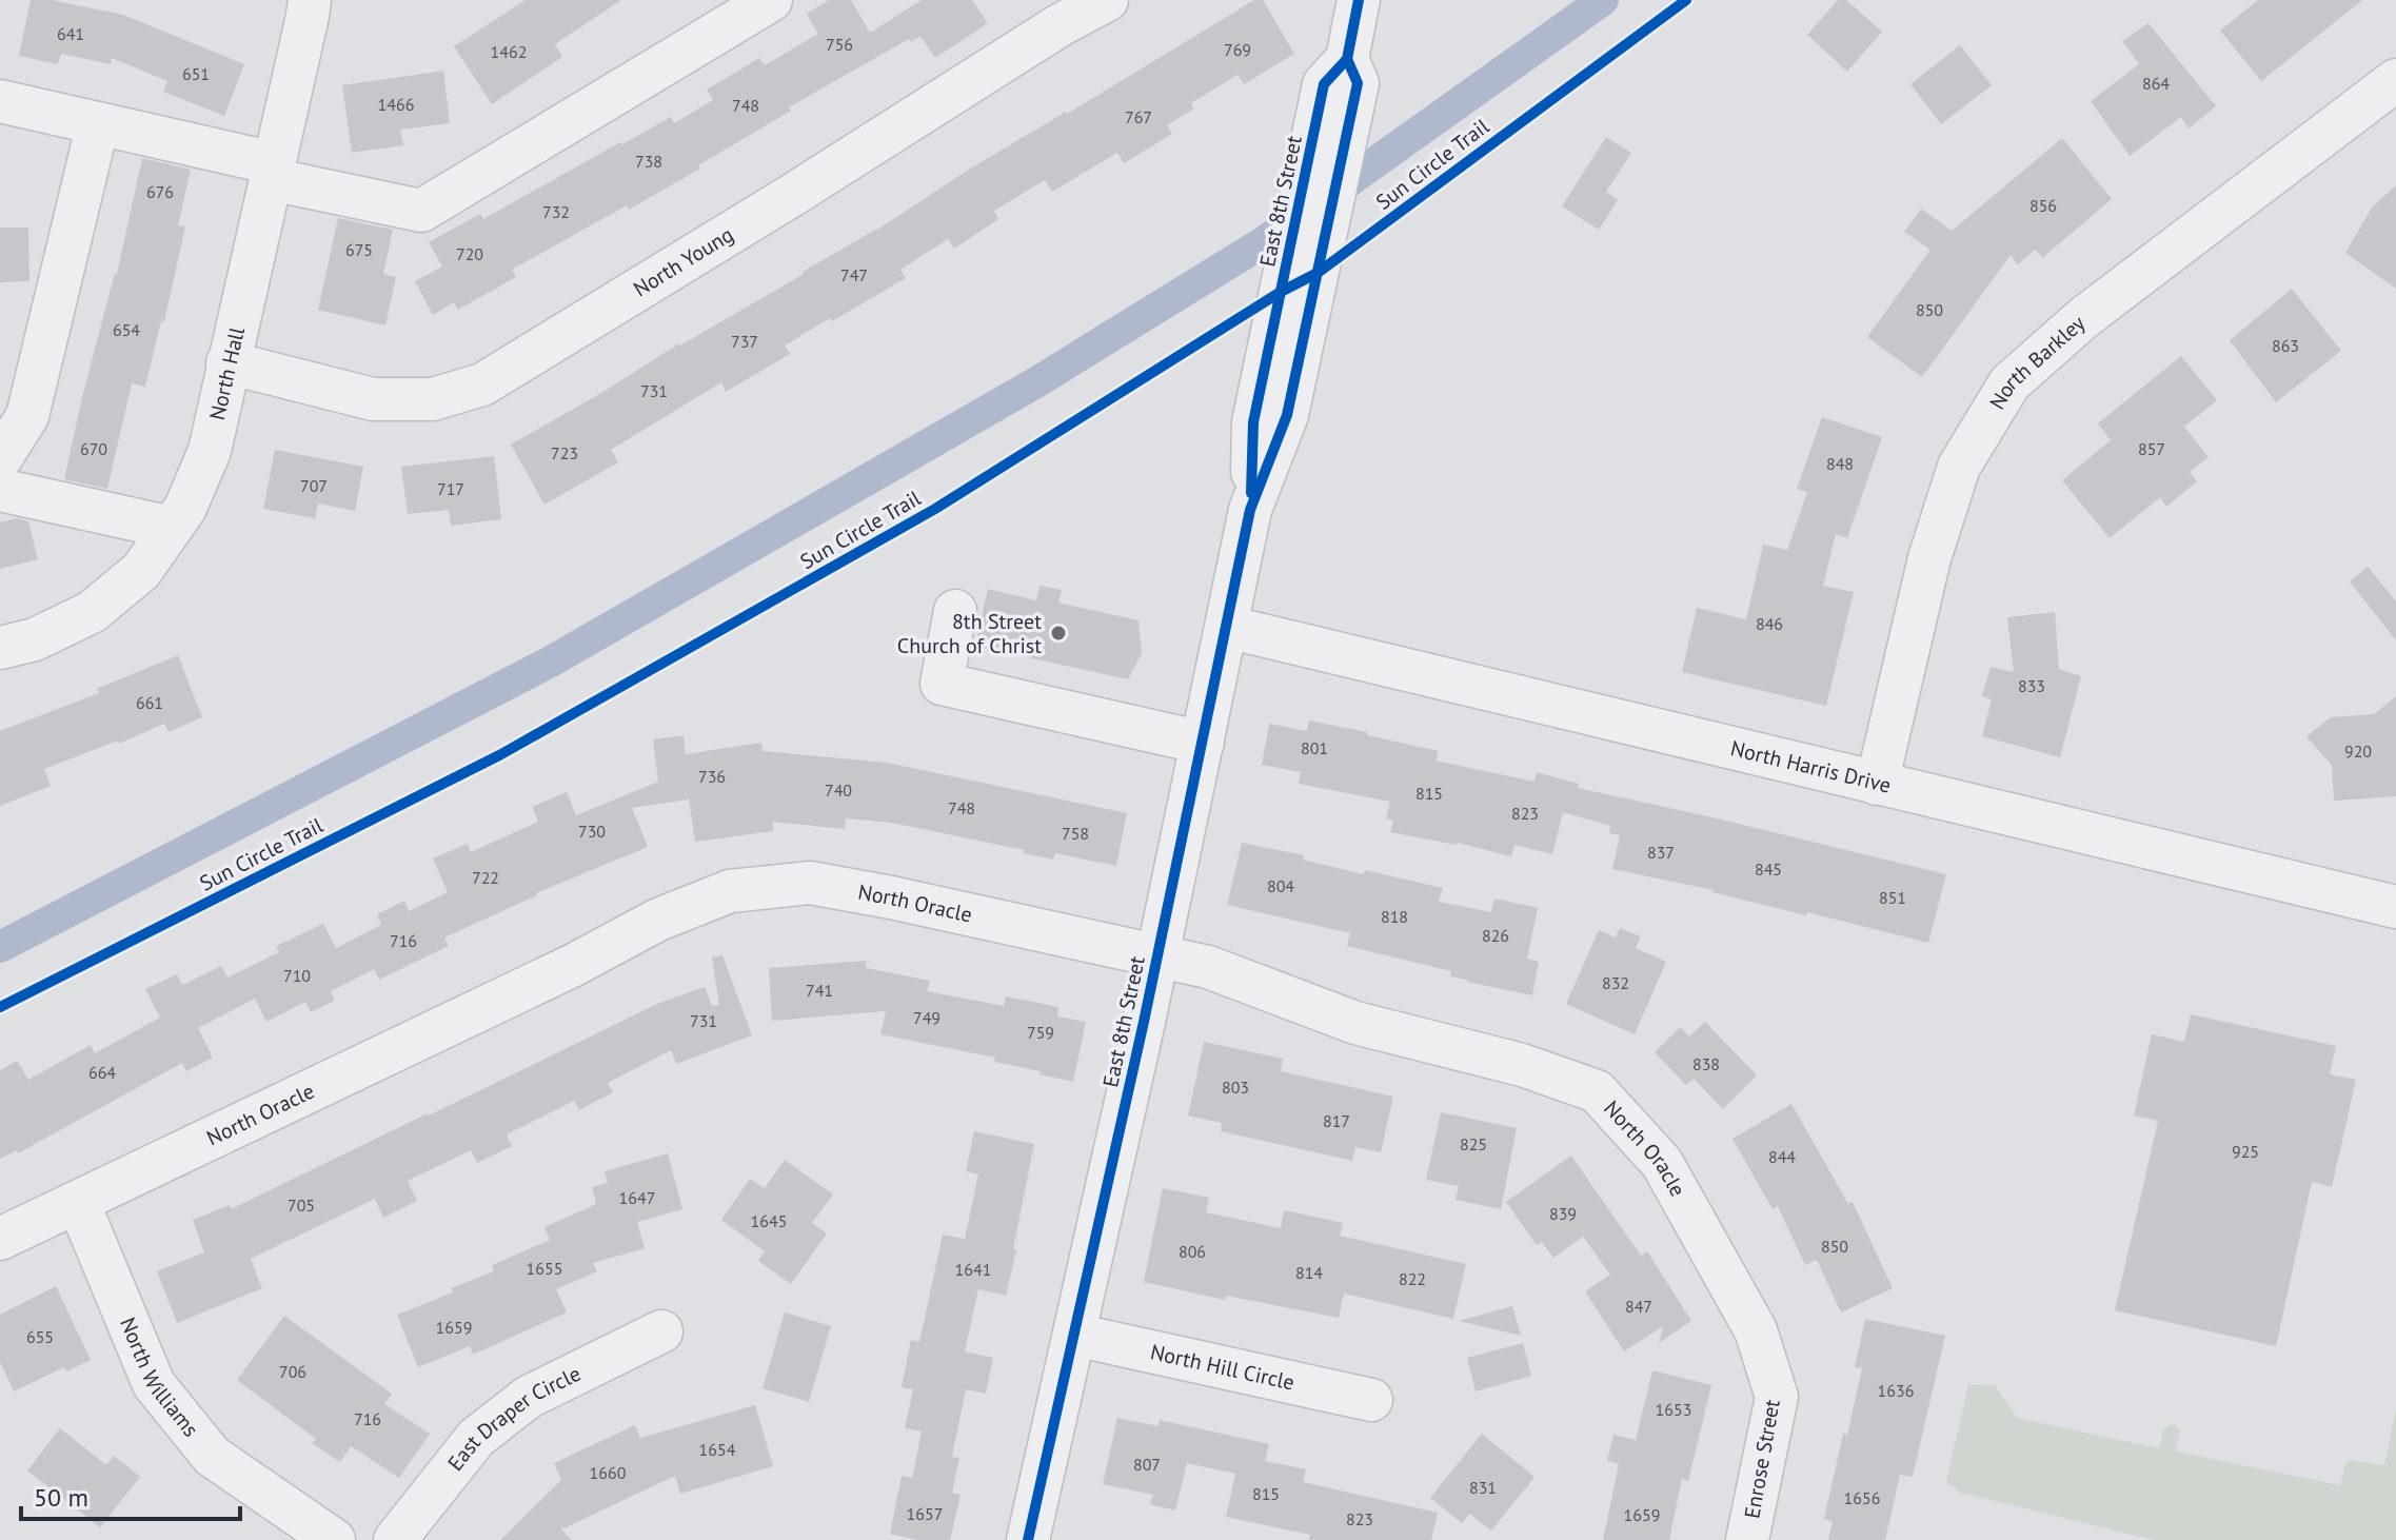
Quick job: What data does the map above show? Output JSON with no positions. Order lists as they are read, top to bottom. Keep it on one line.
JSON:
{"streets":{"street":["East 8th Street","North Young","North Barkley","North Hall","North Harris Drive","North Oracle","North Hill Circle","North Williams","East Draper Circle","Enrose Street"],"cycle path":["Sun Circle Trail"]},"crossings":[["East 8th Street","North Harris Drive"],["East 8th Street","North Oracle"],["East 8th Street","North Hill Circle"],["North Young","North Hall"],["North Barkley","North Harris Drive"],["North Oracle","North Williams"],["North Oracle","Enrose Street"]],"places":["8th Street Church of Christ"],"house_numbers":["641","756","769","1462","651","864","1466","748","767","738","676","856","732","675","720","747","850","654","737","863","731","670","857","723","848","707","717","846","833","661","801","920","736","740","815","748","823","730","758","837","845","722","804","851","818","826","716","710","832","741","749","731","759","838","664","803","817","825","925","844","1647","705","839","1645","850","806","1655","1641","814","822","847","1659","655","706","1636","1653","716","1654","807","1660","831","815","1656","1657","1659","823"],"scale_bar":"50 m"}
